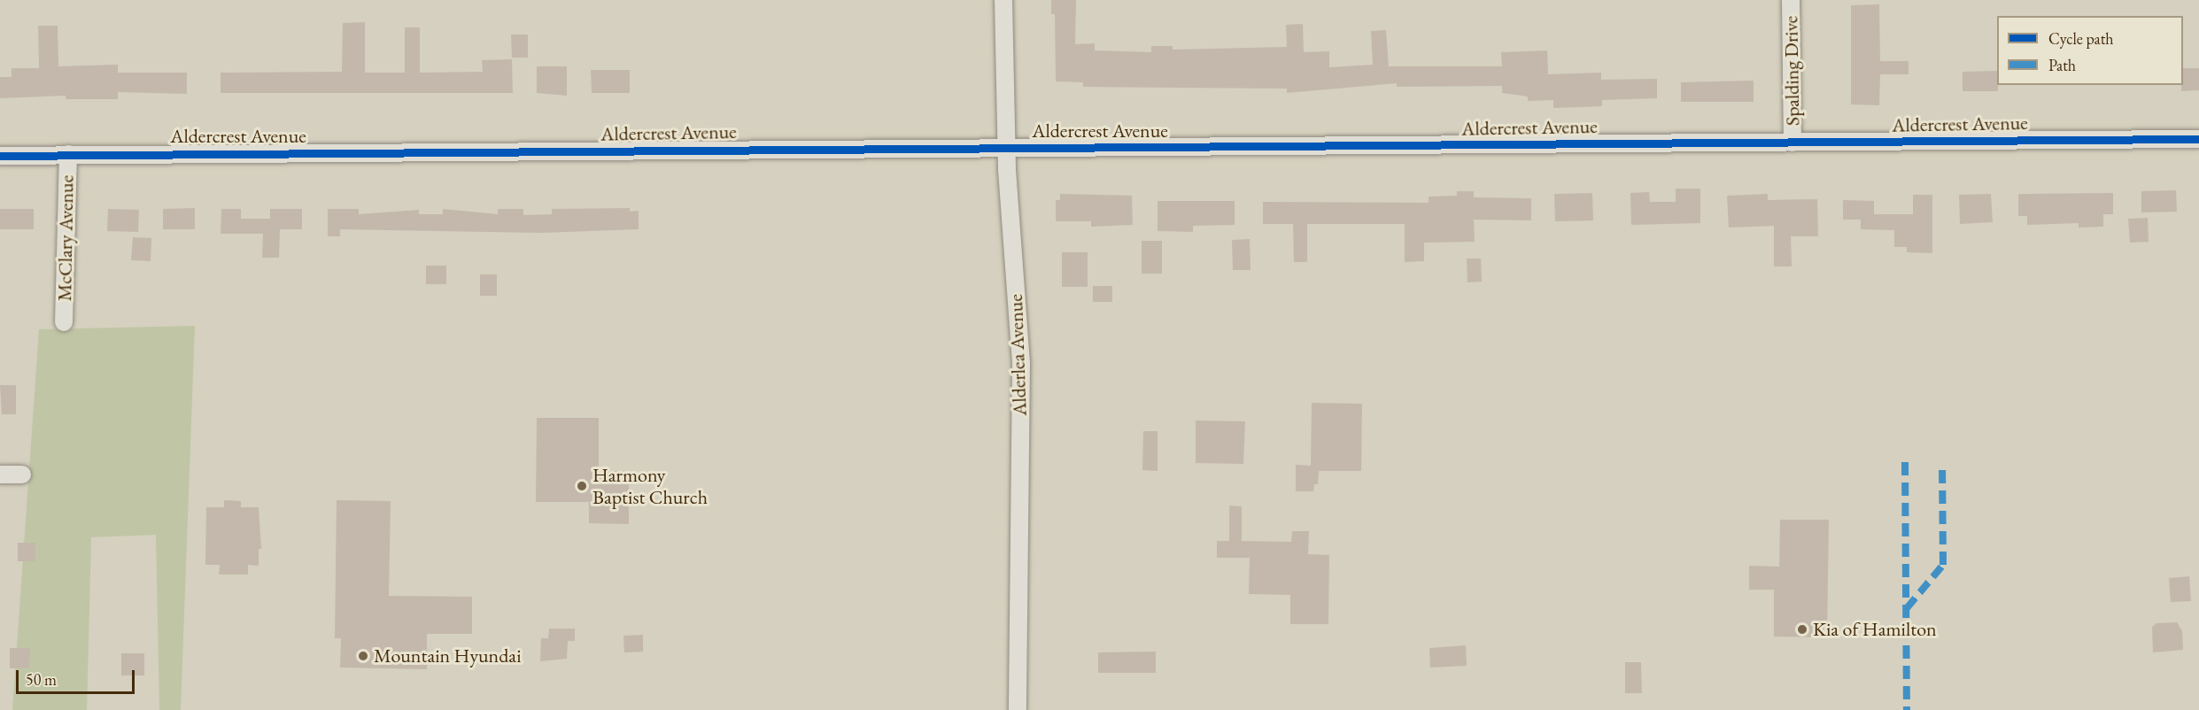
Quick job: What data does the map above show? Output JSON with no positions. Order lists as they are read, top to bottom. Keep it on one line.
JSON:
{"streets":{"street":["Spalding Drive","Aldercrest Avenue","McClary Avenue","Alderlea Avenue"]},"crossings":[["Spalding Drive","Aldercrest Avenue"],["Aldercrest Avenue","McClary Avenue"],["Aldercrest Avenue","Alderlea Avenue"]],"places":["Harmony Baptist Church","Kia of Hamilton","Mountain Hyundai"],"legend":["Cycle path","Path"],"scale_bar":"50 m"}
